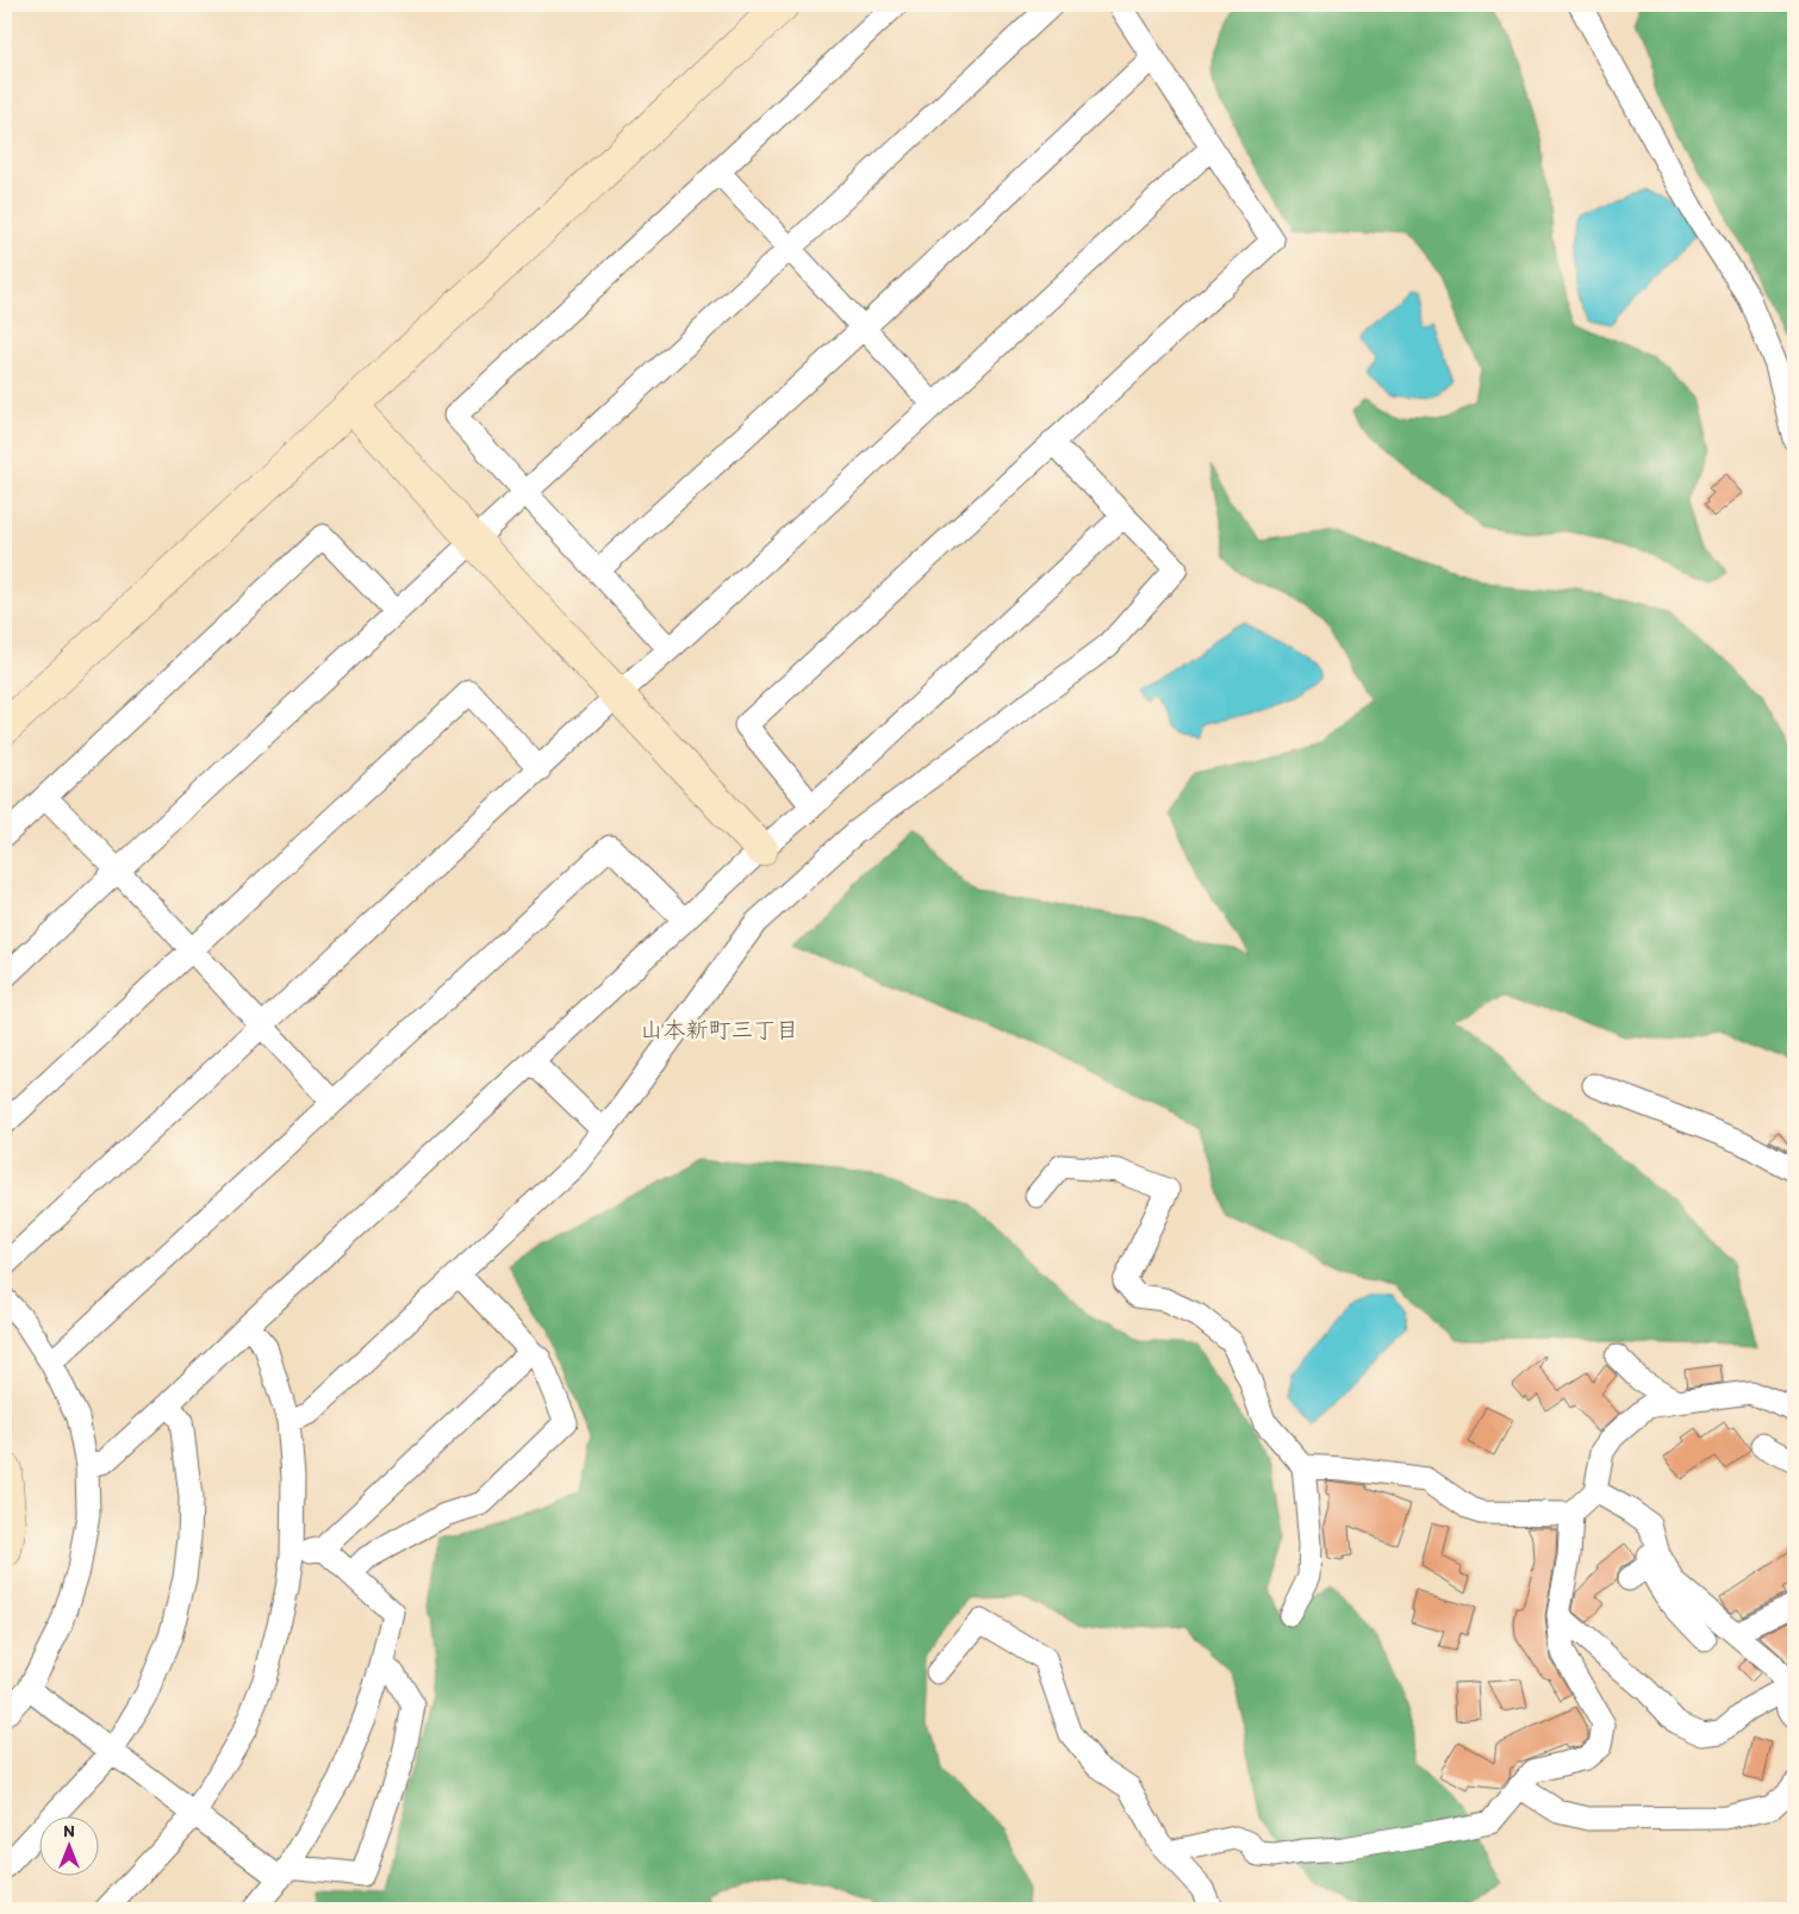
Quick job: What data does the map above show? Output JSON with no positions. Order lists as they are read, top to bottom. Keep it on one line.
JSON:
{"districts":["山本新町三丁目"],"north":"top"}
